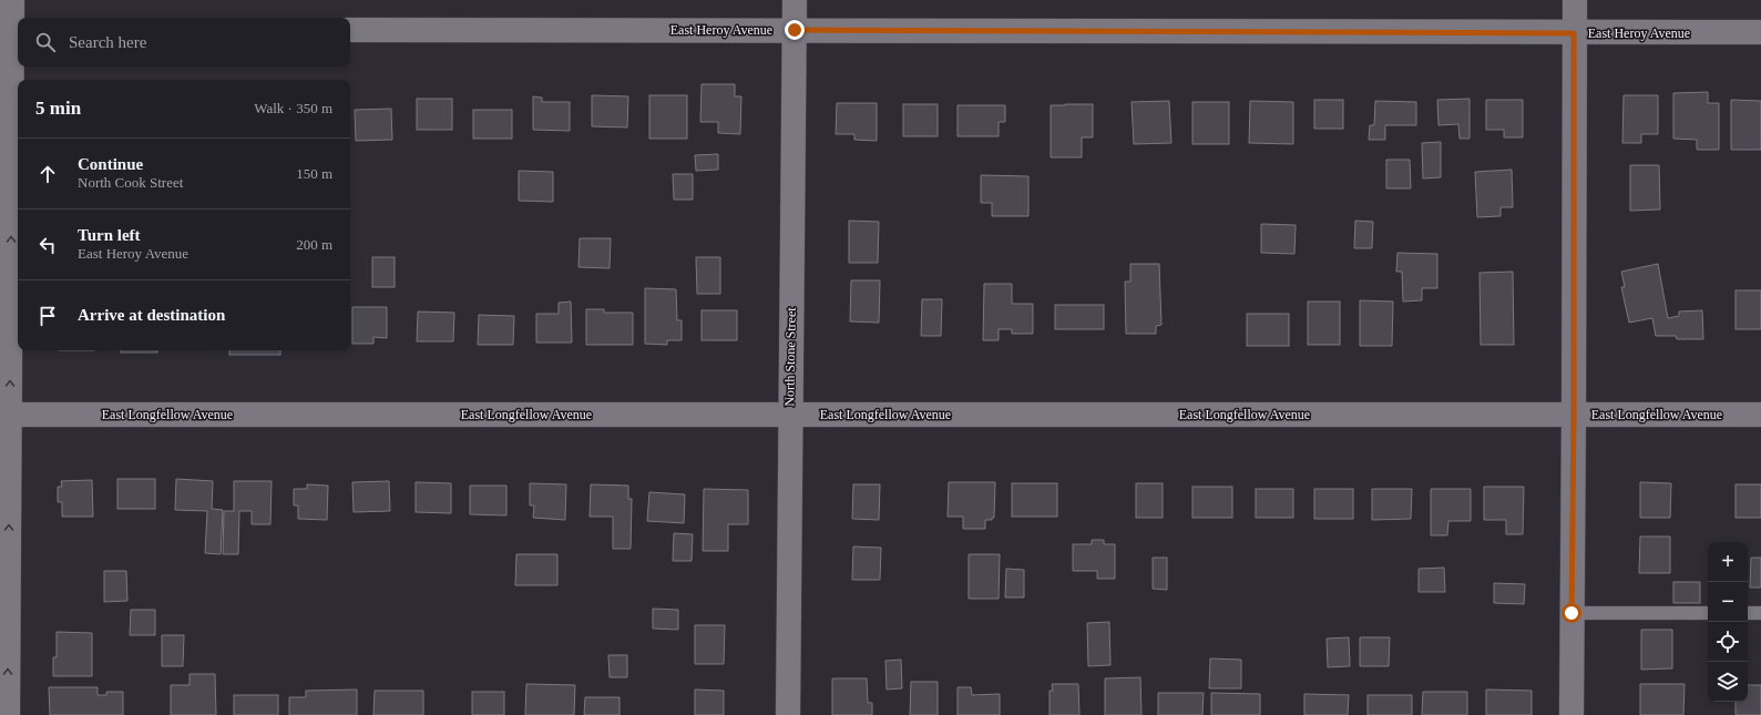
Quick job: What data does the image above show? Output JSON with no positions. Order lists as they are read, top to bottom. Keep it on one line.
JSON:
{"streets":{"street":["East Heroy Avenue","North Stone Street","East Longfellow Avenue"]},"crossings":[["East Heroy Avenue","North Stone Street"],["North Stone Street","East Longfellow Avenue"]],"page":{"search":"Search here","heading":["5 min","Walk · 350 m"],"list":[["Continue","North Cook Street","150 m"],["Turn left","East Heroy Avenue","200 m"],"Arrive at destination"],"map_buttons":["+","−"]}}
